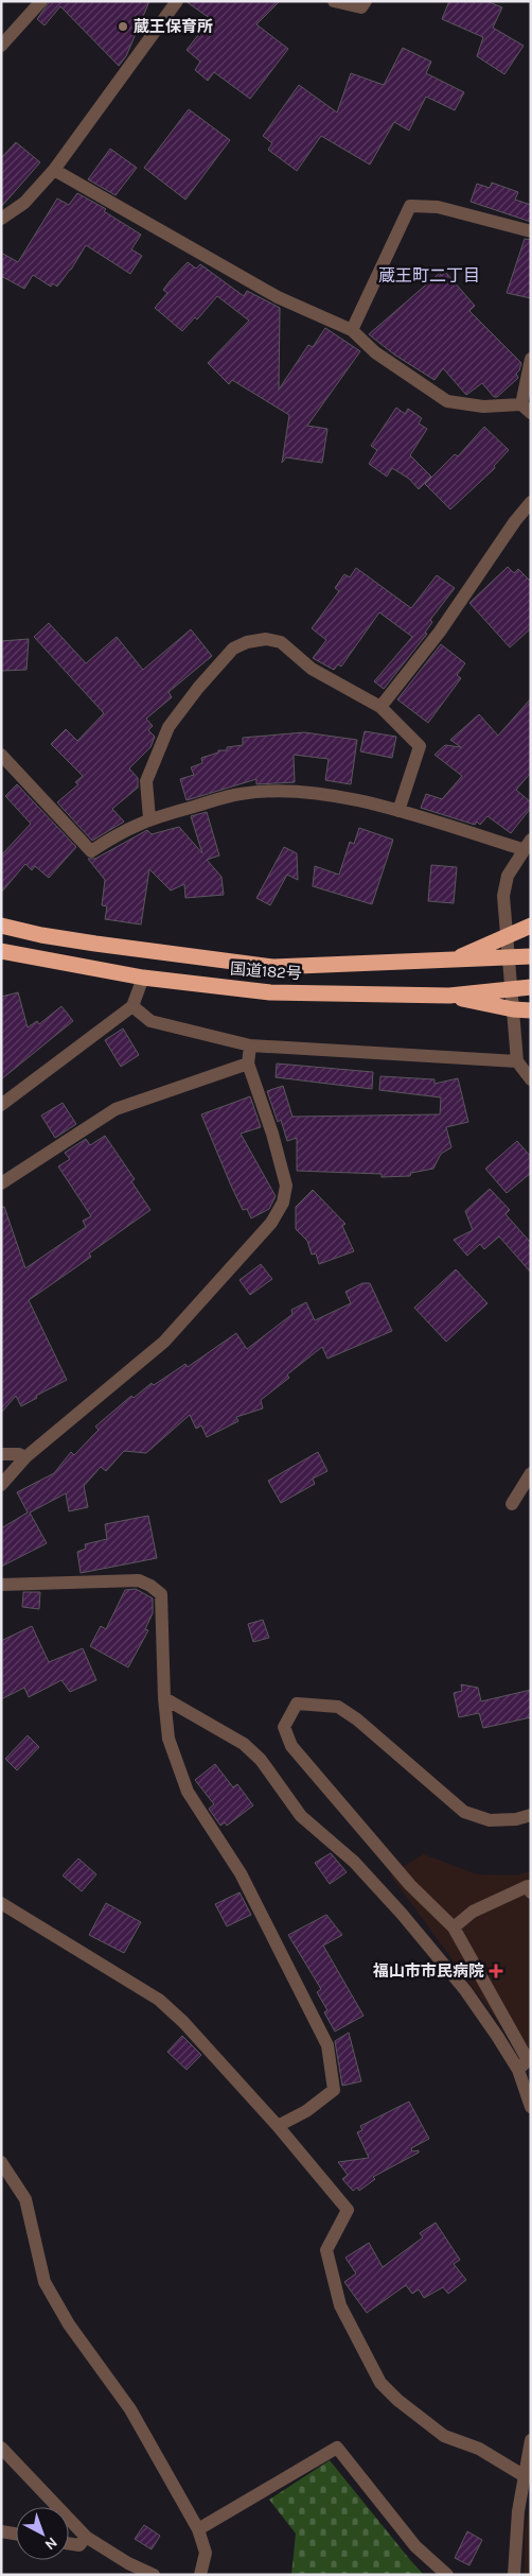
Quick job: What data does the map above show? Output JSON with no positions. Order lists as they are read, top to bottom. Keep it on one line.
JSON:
{"streets":{"highway":["国道182号"]},"districts":["蔵王町二丁目"],"places":{"other":["蔵王保育所"],"health":["福山市市民病院"]},"north":"bottom right"}
